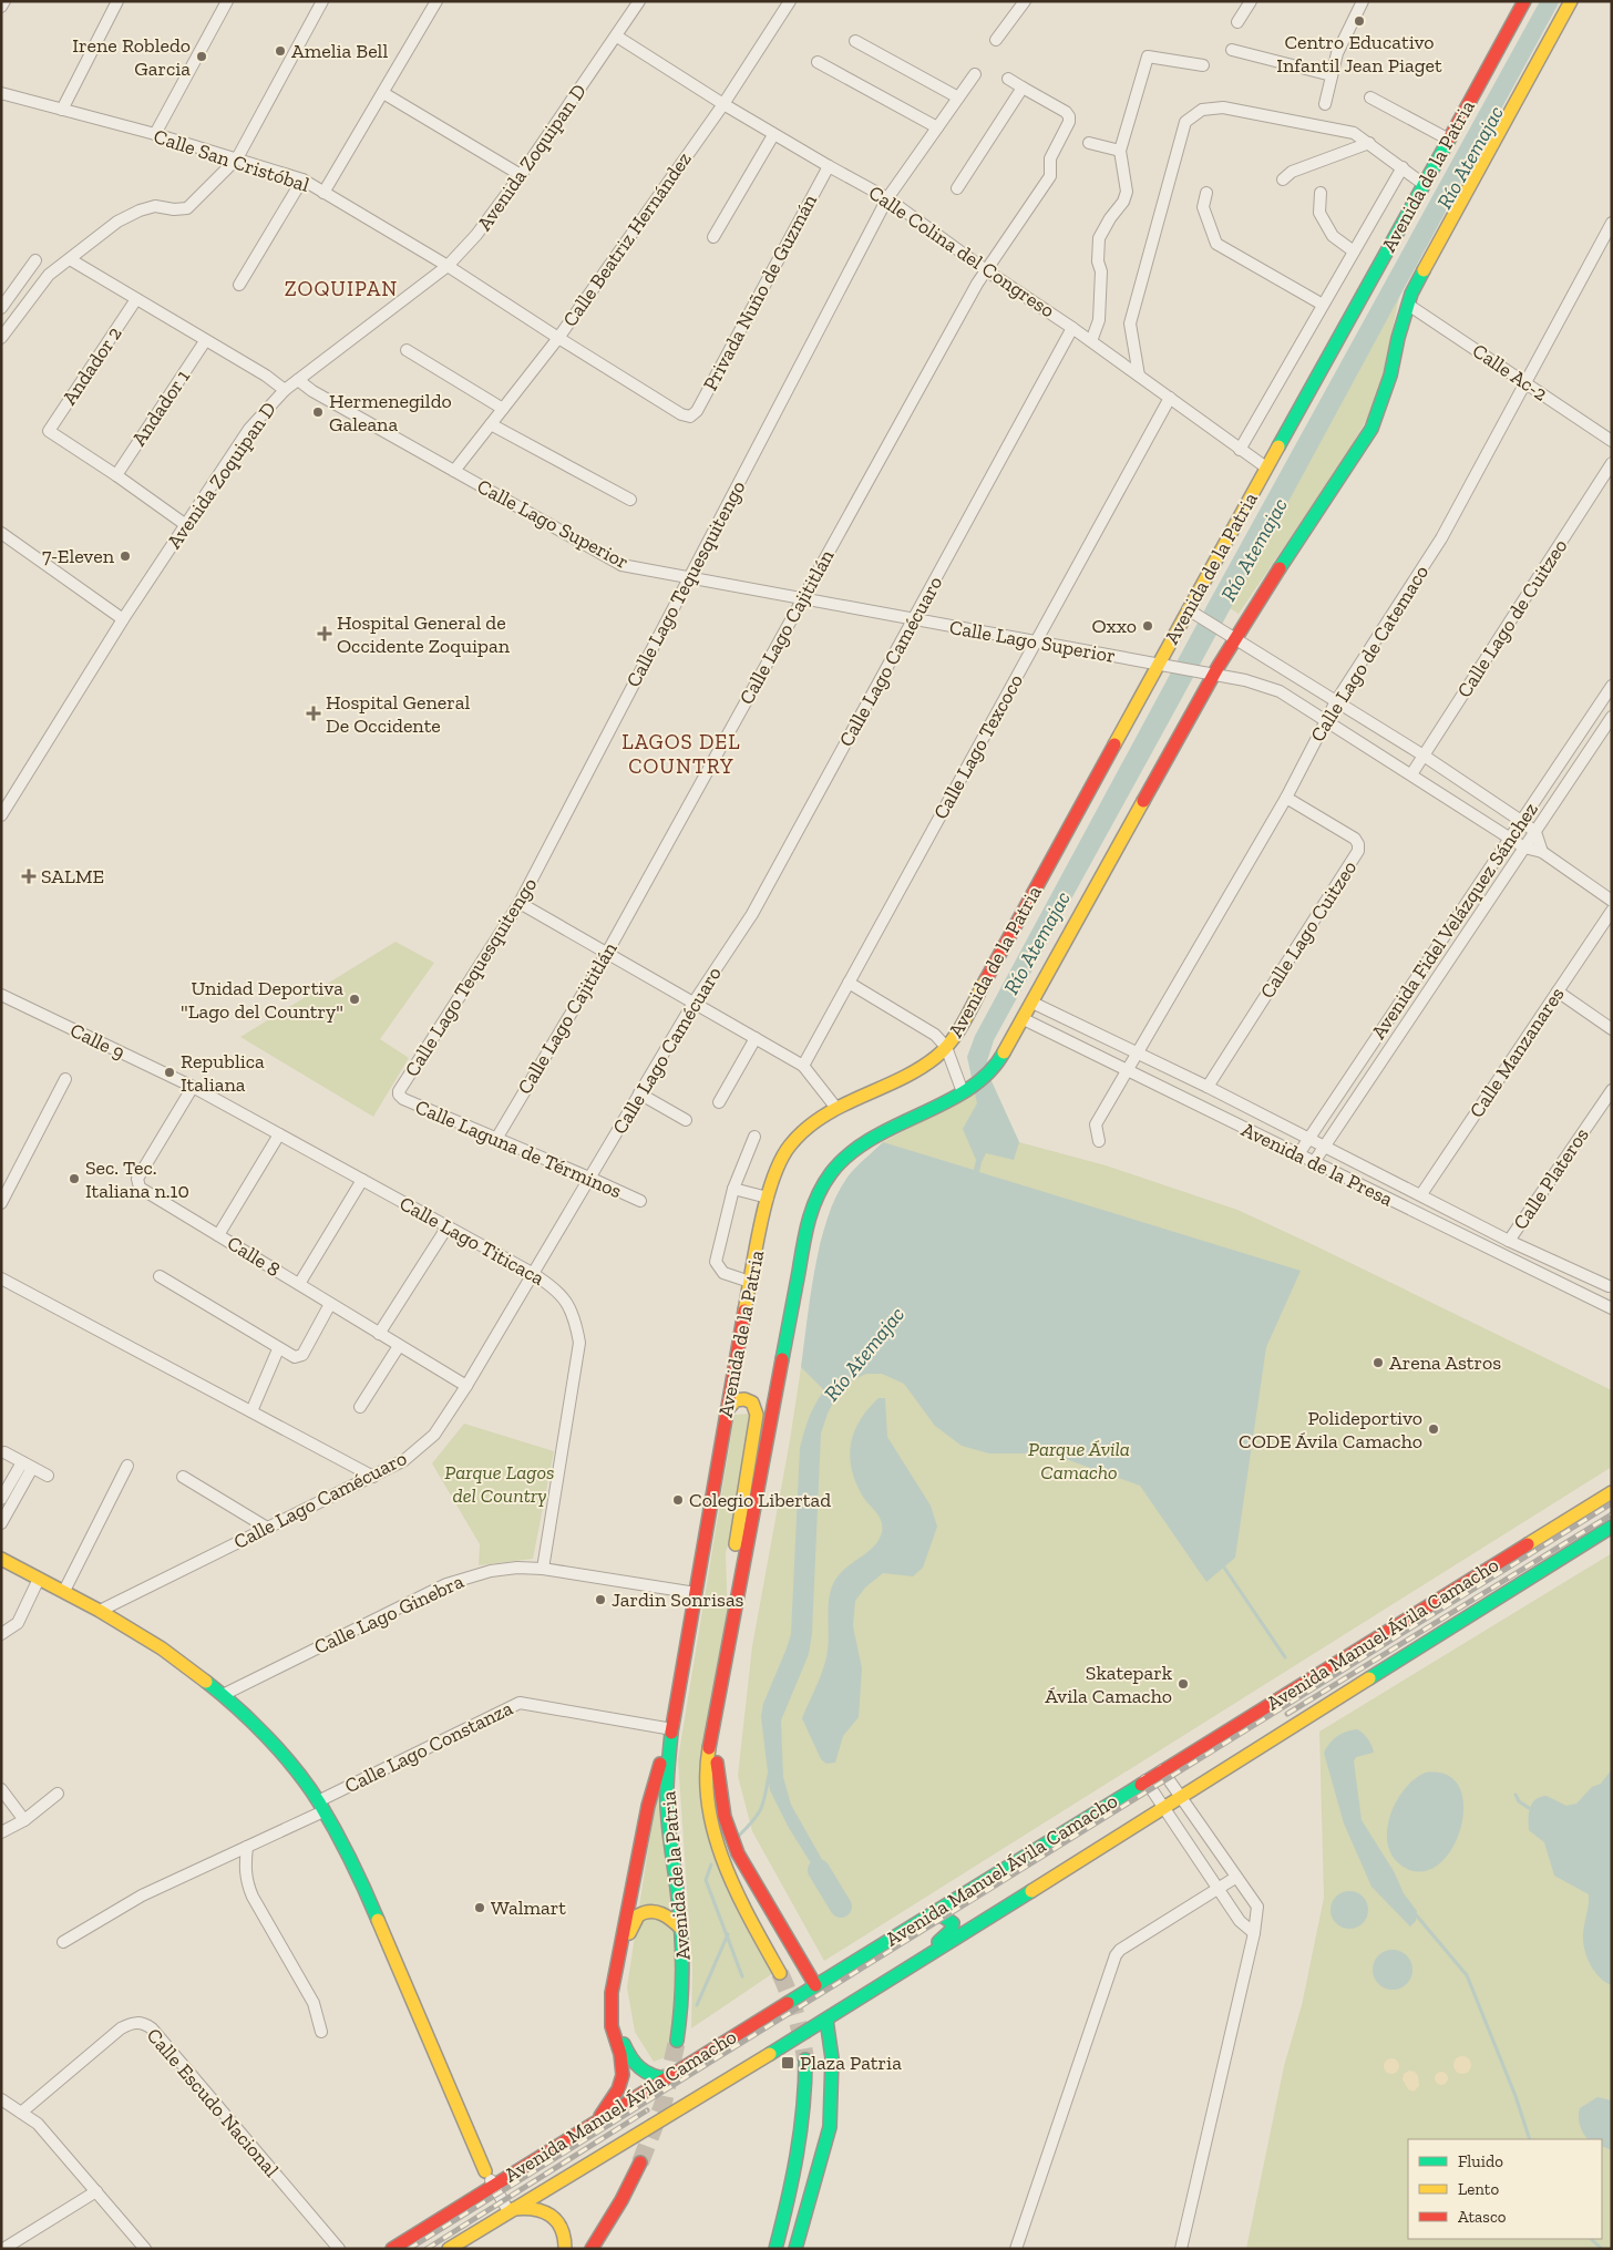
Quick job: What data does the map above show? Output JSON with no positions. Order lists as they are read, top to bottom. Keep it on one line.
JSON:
{"streets":{"main road":["Avenida de la Patria","Avenida Manuel Ávila Camacho"],"street":["Avenida Zoquipan D","Calle San Cristóbal","Calle Beatriz Hernández","Calle Colina del Congreso","Privada Nuño de Guzmán","Andador 2","Calle Ac-2","Andador 1","Calle Lago Superior","Calle Lago Tequesquitengo","Calle Lago de Cuitzeo","Calle Lago Cajititlán","Calle Lago de Catemaco","Calle Lago Camécuaro","Calle Lago Texcoco","Avenida Fidel Velázquez Sánchez","Calle Lago Cuitzeo","Calle 9","Calle Manzanares","Calle Laguna de Términos","Avenida de la Presa","Calle Plateros","Calle Lago Titicaca","Calle 8","Calle Lago Ginebra","Calle Lago Constanza","Calle Escudo Nacional"]},"crossings":[["Avenida Zoquipan D","Calle San Cristóbal"],["Avenida Zoquipan D","Calle Colina del Congreso"],["Avenida Zoquipan D","Calle Lago Superior"],["Calle San Cristóbal","Calle Beatriz Hernández"],["Calle San Cristóbal","Privada Nuño de Guzmán"],["Avenida de la Patria","Calle Colina del Congreso"],["Avenida de la Patria","Calle Ac-2"],["Avenida de la Patria","Calle Lago Superior"],["Avenida de la Patria","Avenida de la Presa"],["Avenida de la Patria","Calle Lago Ginebra"],["Avenida de la Patria","Calle Lago Constanza"],["Calle Beatriz Hernández","Calle Colina del Congreso"],["Calle Beatriz Hernández","Calle Lago Superior"],["Calle Colina del Congreso","Privada Nuño de Guzmán"],["Calle Colina del Congreso","Calle Lago Tequesquitengo"],["Calle Colina del Congreso","Calle Lago Cajititlán"],["Calle Colina del Congreso","Calle Lago Camécuaro"],["Calle Colina del Congreso","Calle Lago Texcoco"],["Andador 2","Andador 1"],["Calle Ac-2","Calle Lago de Catemaco"],["Calle Lago Superior","Calle Lago Tequesquitengo"],["Calle Lago Superior","Calle Lago Cajititlán"],["Calle Lago Superior","Calle Lago Camécuaro"],["Calle Lago Superior","Calle Lago Texcoco"],["Calle Lago Tequesquitengo","Calle Laguna de Términos"],["Calle Lago Cajititlán","Calle Laguna de Términos"],["Calle Lago de Catemaco","Calle Lago Cuitzeo"],["Calle Lago de Catemaco","Avenida de la Presa"],["Calle Lago Camécuaro","Calle Laguna de Términos"],["Calle Lago Camécuaro","Calle Lago Titicaca"],["Calle Lago Camécuaro","Calle 8"],["Avenida Fidel Velázquez Sánchez","Avenida de la Presa"],["Calle Lago Cuitzeo","Avenida de la Presa"],["Calle 9","Calle Lago Titicaca"],["Calle 9","Calle 8"],["Calle Manzanares","Avenida de la Presa"],["Avenida de la Presa","Calle Plateros"],["Calle Lago Titicaca","Calle 8"],["Calle Lago Titicaca","Calle Lago Ginebra"]],"districts":["ZOQUIPAN","LAGOS DEL COUNTRY"],"water":["Río Atemajac"],"parks":["Parque Ávila Camacho","Parque Lagos del Country"],"places":{"other":["Centro Educativo Infantil Jean Piaget","Amelia Bell","Irene Robledo Garcia","Hermenegildo Galeana","7-Eleven","Oxxo","Unidad Deportiva \"Lago del Country\"","Republica Italiana","Sec. Tec. Italiana n.10","Arena Astros","Polideportivo CODE Ávila Camacho","Colegio Libertad","Jardin Sonrisas","Skatepark Ávila Camacho","Walmart"],"health":["Hospital General de Occidente Zoquipan","Hospital General De Occidente","SALME"],"transit":["Plaza Patria"]},"legend":["Fluido","Lento","Atasco"]}
